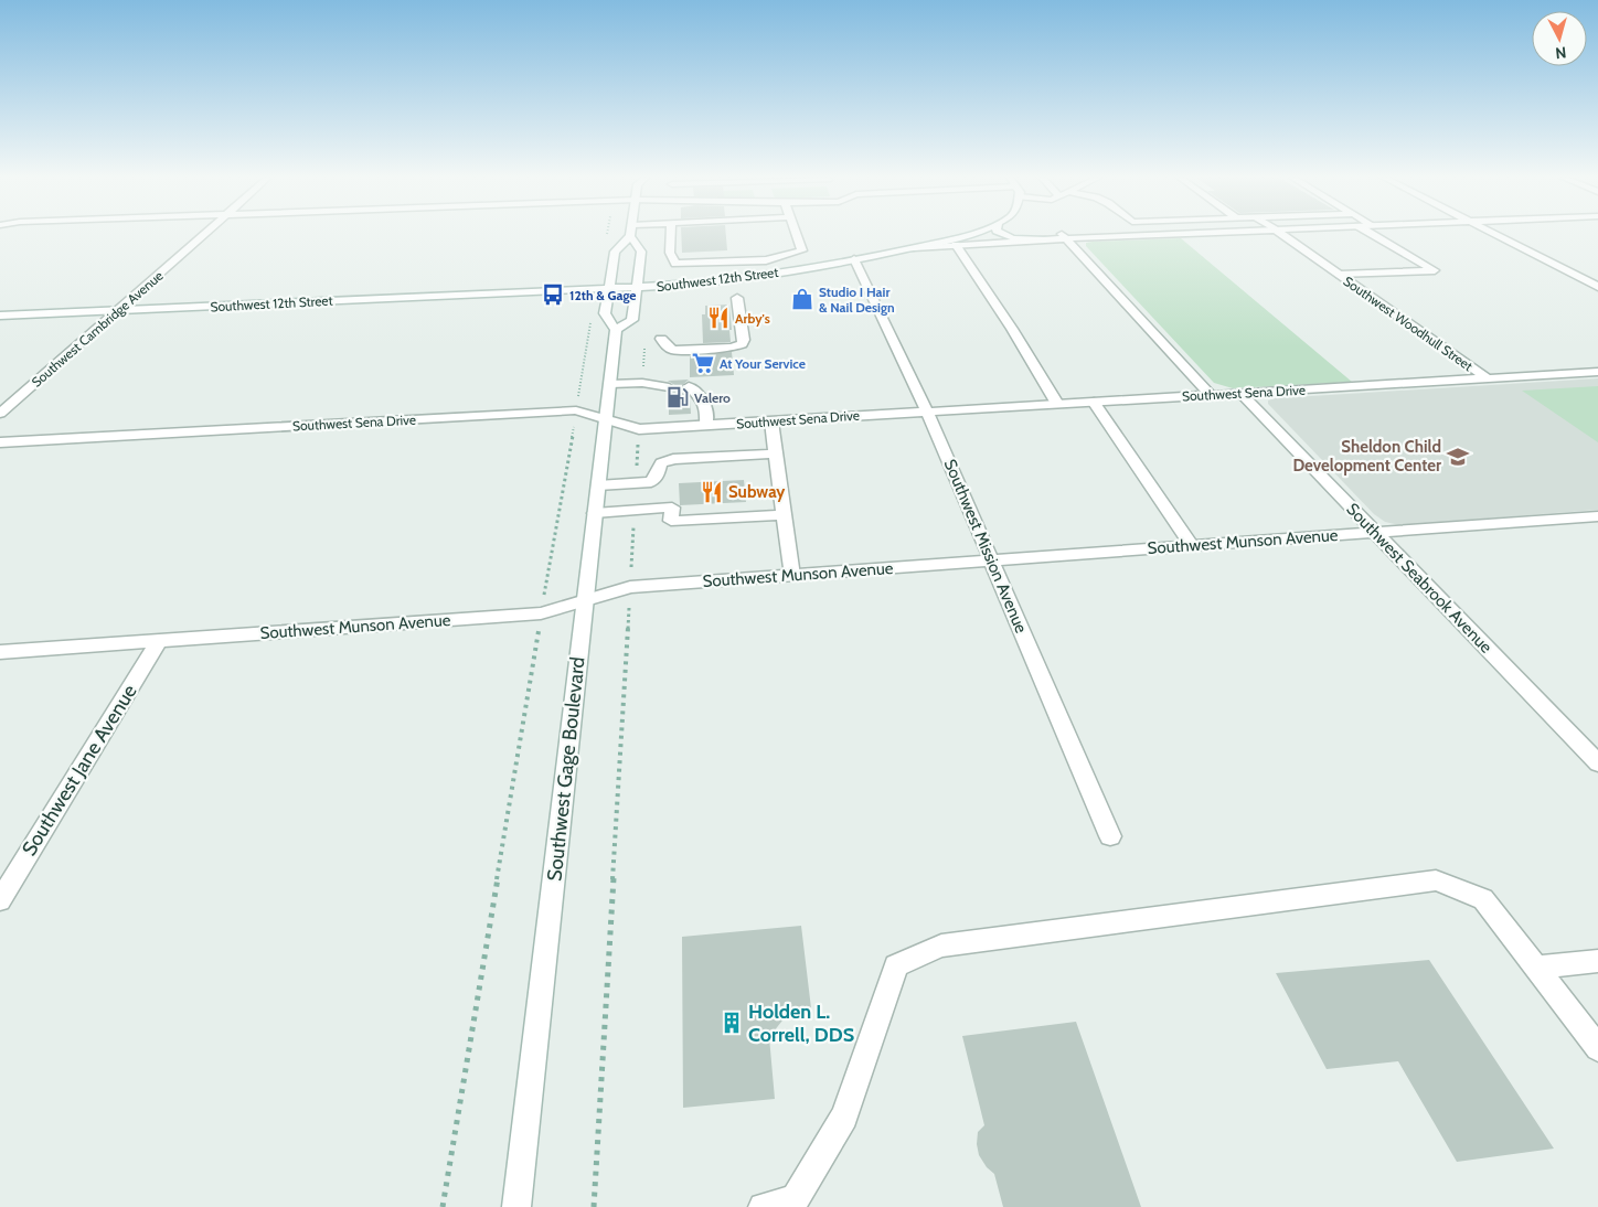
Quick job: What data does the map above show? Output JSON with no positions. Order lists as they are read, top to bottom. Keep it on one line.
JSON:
{"streets":{"street":["Southwest 12th Street","Southwest Woodhull Street","Southwest Cambridge Avenue","Southwest Sena Drive","Southwest Munson Avenue","Southwest Mission Avenue","Southwest Seabrook Avenue","Southwest Gage Boulevard","Southwest Jane Avenue"]},"crossings":[["Southwest 12th Street","Southwest Cambridge Avenue"],["Southwest 12th Street","Southwest Mission Avenue"],["Southwest 12th Street","Southwest Gage Boulevard"],["Southwest Woodhull Street","Southwest Sena Drive"],["Southwest Sena Drive","Southwest Mission Avenue"],["Southwest Sena Drive","Southwest Seabrook Avenue"],["Southwest Sena Drive","Southwest Gage Boulevard"],["Southwest Munson Avenue","Southwest Mission Avenue"],["Southwest Munson Avenue","Southwest Seabrook Avenue"],["Southwest Munson Avenue","Southwest Gage Boulevard"],["Southwest Munson Avenue","Southwest Jane Avenue"]],"places":{"bus stop":["12th & Gage"],"shop":["Studio I Hair & Nail Design"],"restaurant":["Arby's","Subway"],"supermarket":["At Your Service"],"fuel station":["Valero"],"school or university":["Sheldon Child Development Center"],"building":["Holden L. Correll, DDS"]},"north":"bottom"}
